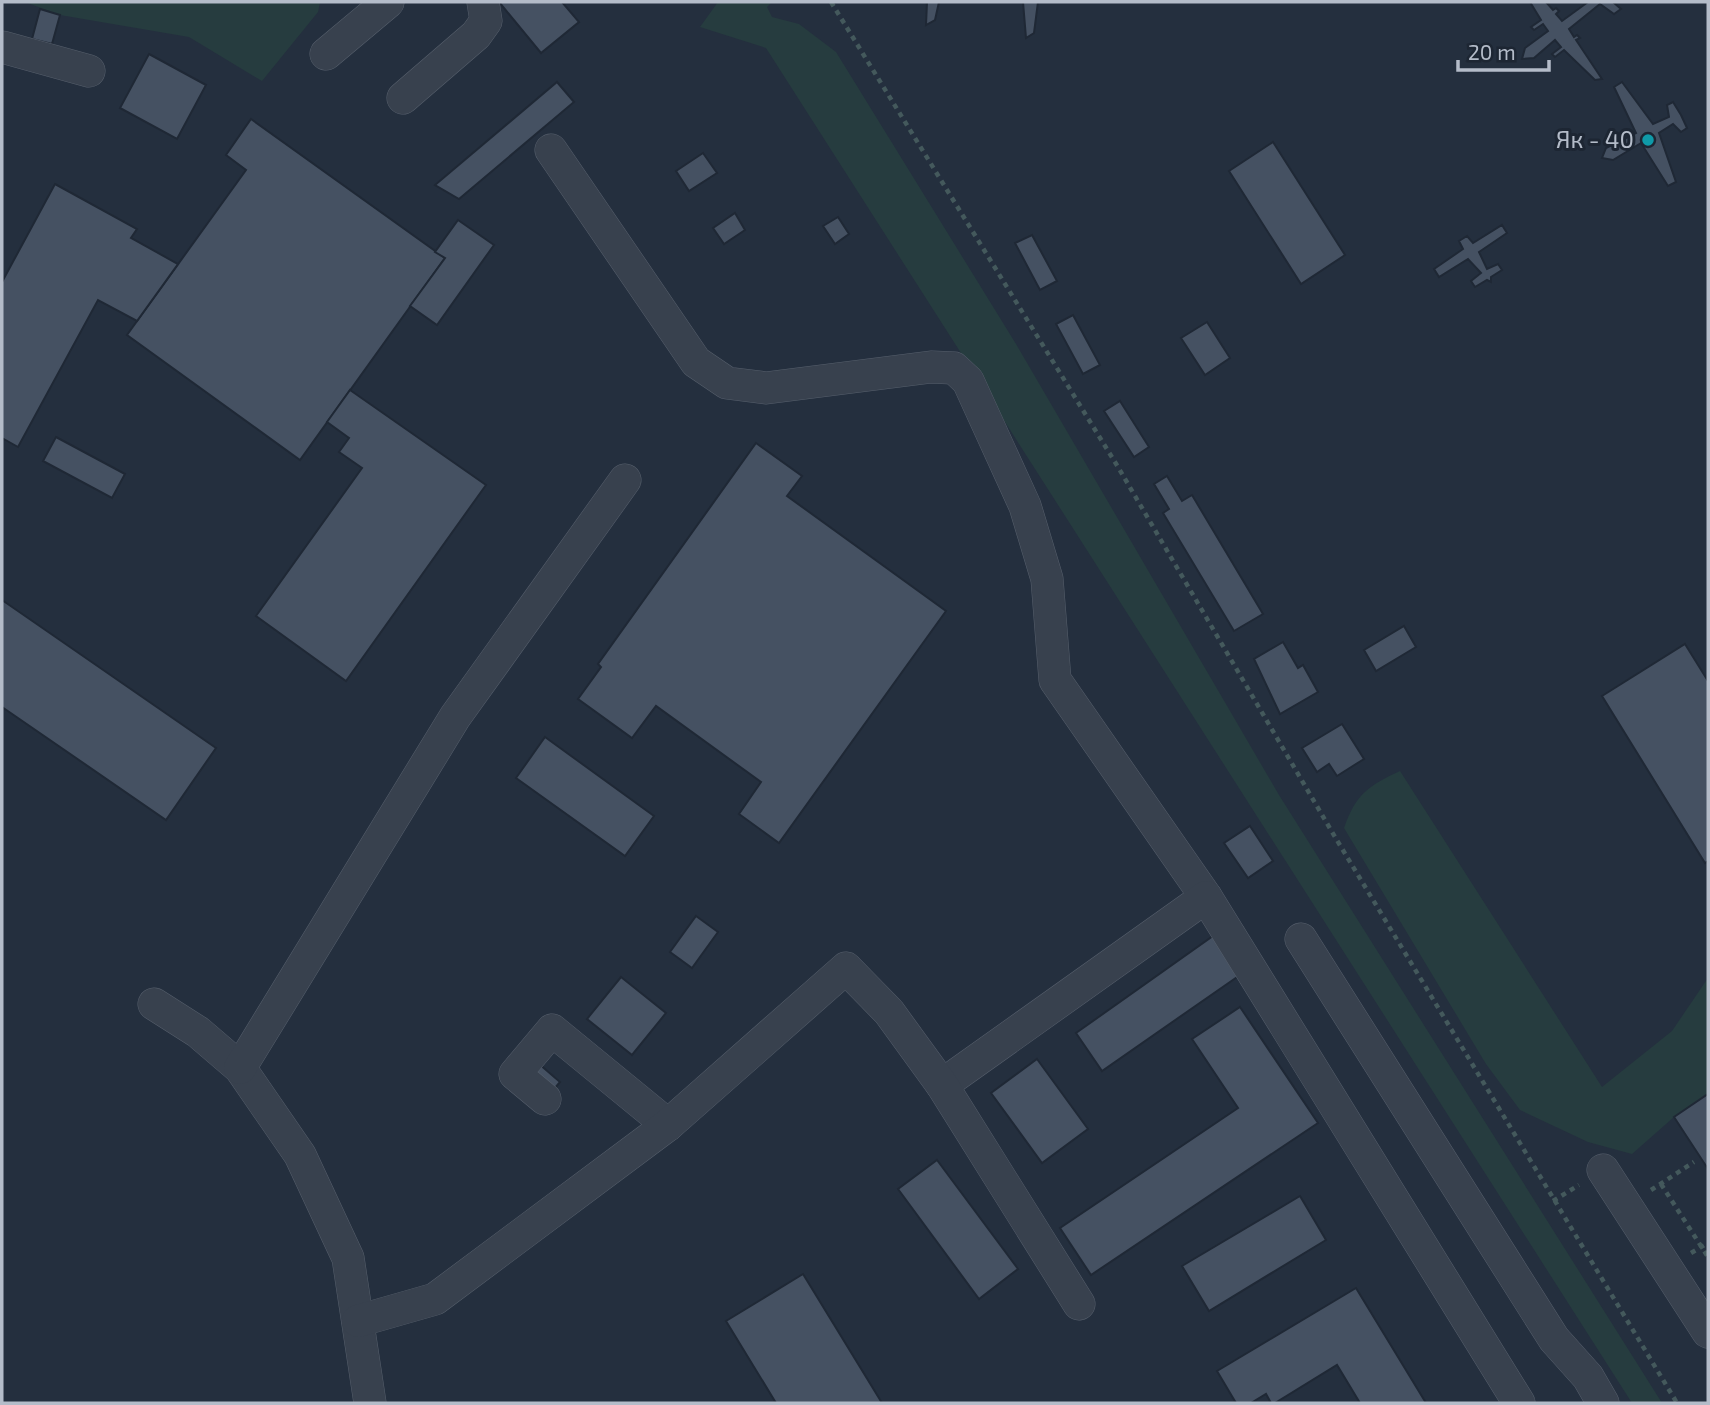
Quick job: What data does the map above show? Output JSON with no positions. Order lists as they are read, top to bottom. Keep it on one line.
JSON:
{"places":["Як - 40"],"scale_bar":"20 m"}
